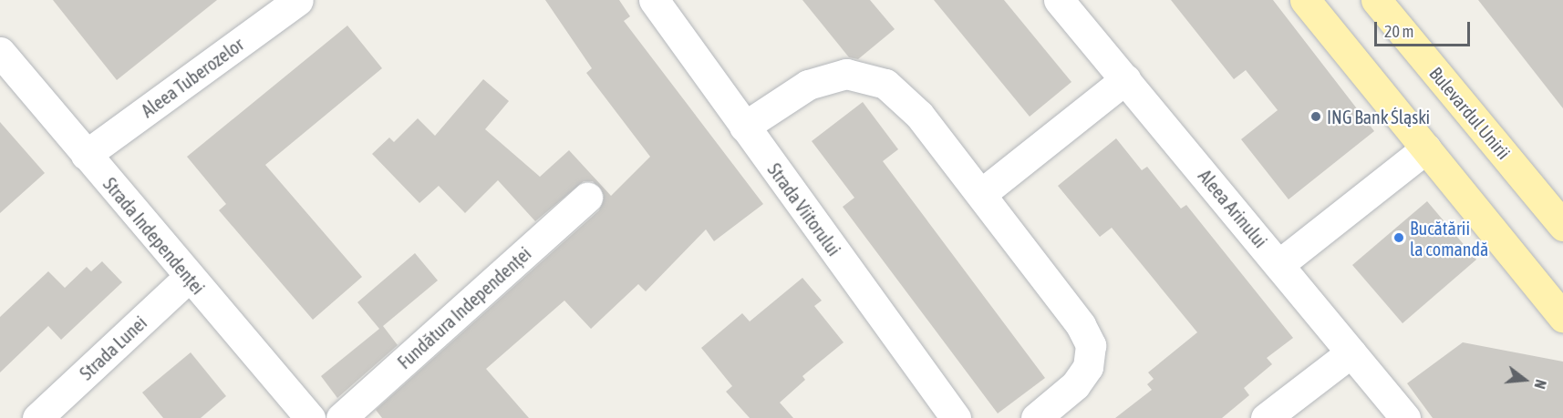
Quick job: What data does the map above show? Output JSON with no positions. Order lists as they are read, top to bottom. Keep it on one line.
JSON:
{"streets":{"main road":["Bulevardul Unirii"],"street":["Aleea Tuberozelor","Aleea Arinului","Strada Viitorului","Strada Independenței","Fundătura Independenței","Strada Lunei"]},"crossings":[["Aleea Tuberozelor","Strada Independenței"],["Strada Independenței","Strada Lunei"]],"places":["ING Bank Śląski","Bucătării la comandă"],"scale_bar":"20 m","north":"right"}
